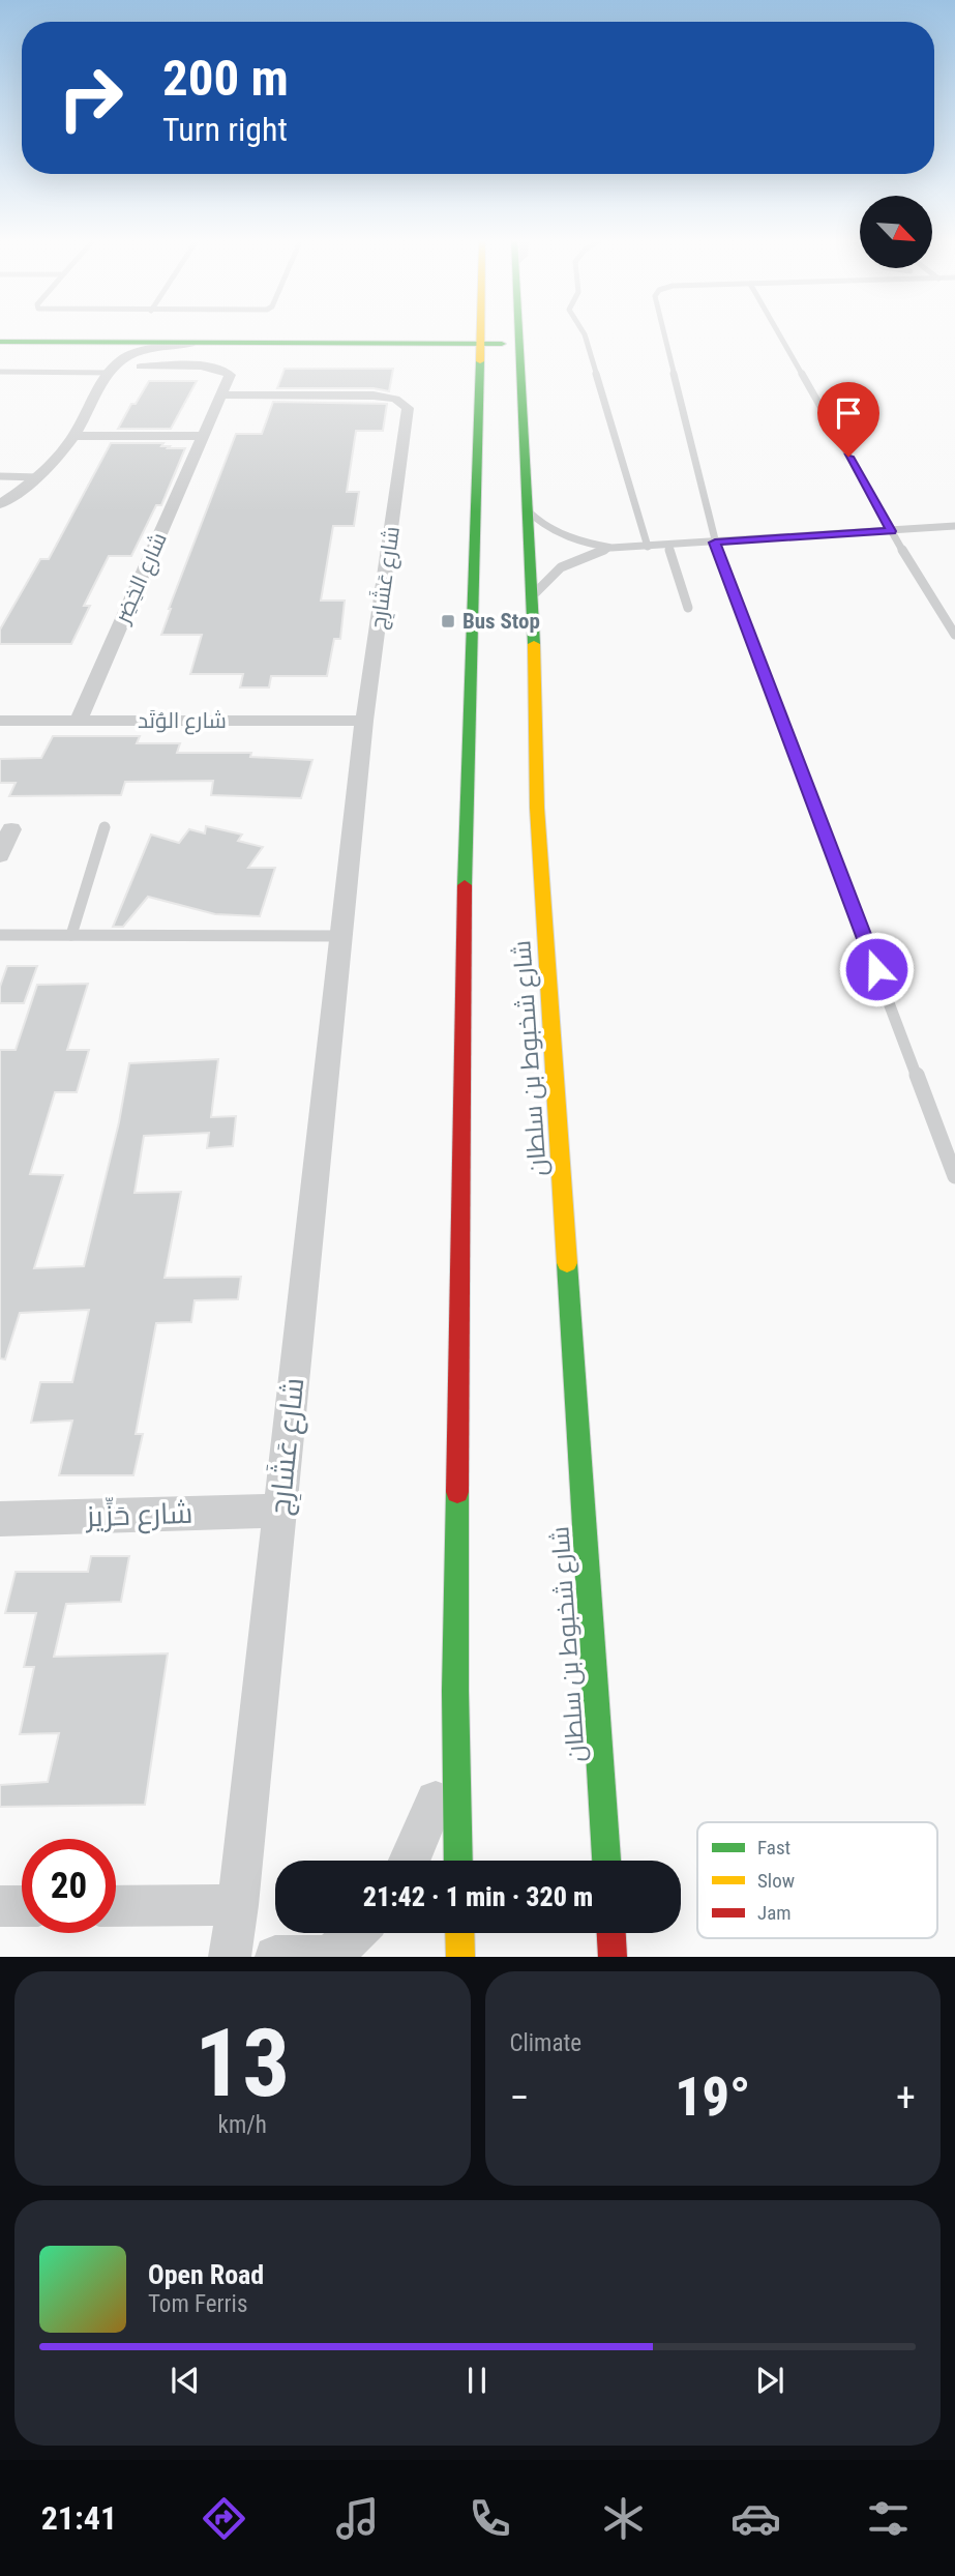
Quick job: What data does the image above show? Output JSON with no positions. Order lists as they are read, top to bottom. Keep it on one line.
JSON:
{"streets":{"main road":["شارع شخبوط بن سلطان"],"street":["شارع الخِضِر","شارع عَشَارِج","شارع الوُتَد","شارع حَزِّيز"]},"crossings":[["شارع الخِضِر","شارع عَشَارِج"],["شارع الخِضِر","شارع الوُتَد"],["شارع عَشَارِج","شارع الوُتَد"],["شارع عَشَارِج","شارع حَزِّيز"]],"places":{"transit":["Bus Stop"]},"legend":["Fast","Slow","Jam"],"north":"bottom right","page":{"turn":["200 m","Turn right"],"limit":"20","trip":"21:42 · 1 min · 320 m","tile":[["13","km/h"],"Climate"],"heat":["−","19°","+"],"song":["Open Road","Tom Ferris"],"tabs":"21:41"}}
